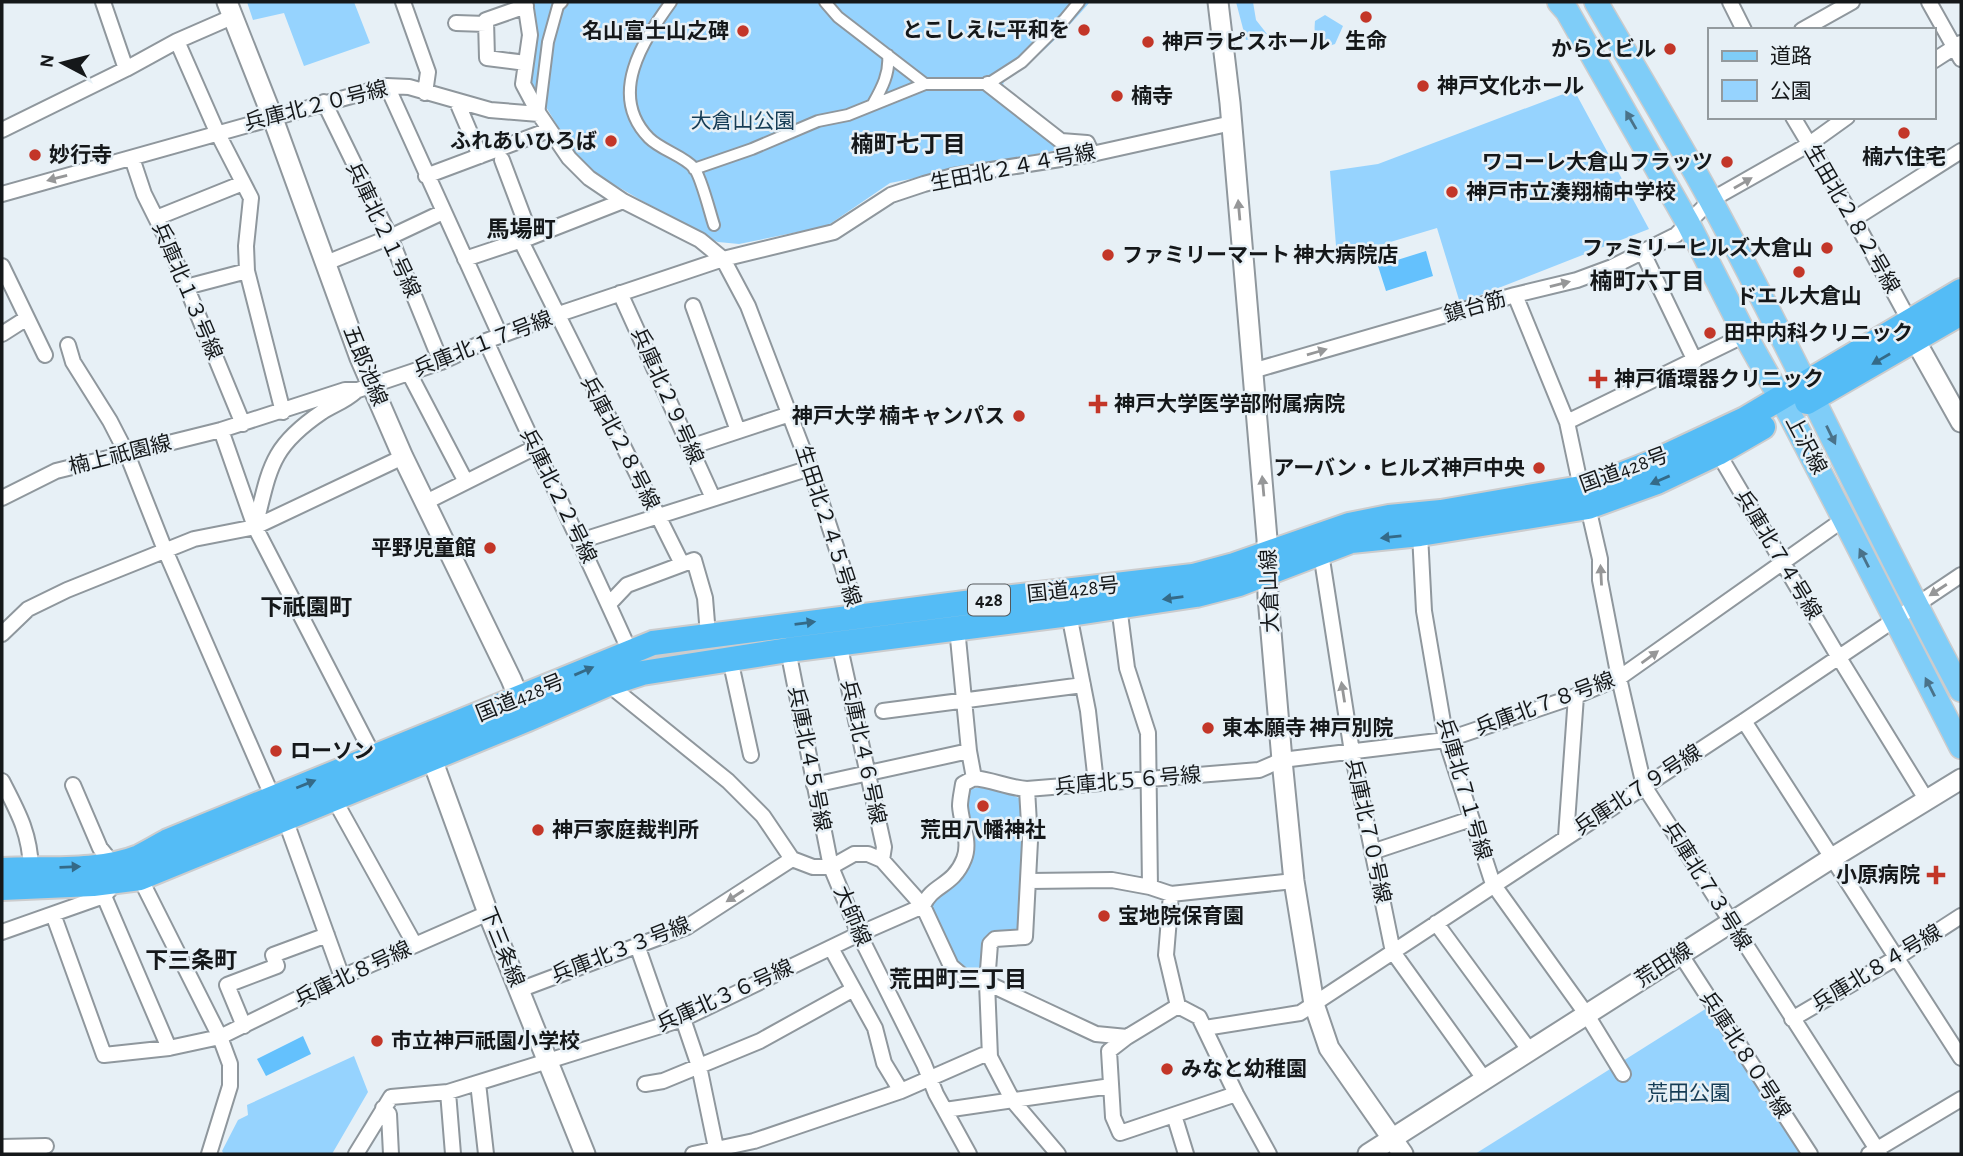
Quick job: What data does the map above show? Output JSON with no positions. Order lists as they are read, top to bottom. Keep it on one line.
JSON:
{"streets":{"highway":["国道428号","428"],"main road":["上沢線"],"street":["兵庫北２０号線","生田北２４４号線","生田北２８２号線","兵庫北２１号線","兵庫北１３号線","鎮台筋","兵庫北１７号線","五郎池線","兵庫北２９号線","兵庫北２８号線","楠上祇園線","兵庫北２２号線","生田北２４５号線","兵庫北７４号線","大倉山線","兵庫北７８号線","兵庫北４６号線","兵庫北４５号線","兵庫北５６号線","兵庫北７１号線","兵庫北７９号線","兵庫北７０号線","兵庫北７３号線","大師線","下三条線","兵庫北３３号線","荒田線","兵庫北８４号線","兵庫北８号線","兵庫北３６号線","兵庫北８０号線"]},"crossings":[["兵庫北２０号線","兵庫北２１号線"],["兵庫北２０号線","兵庫北１３号線"],["兵庫北２０号線","五郎池線"],["兵庫北２０号線","兵庫北２２号線"],["生田北２４４号線","兵庫北１７号線"],["生田北２４４号線","生田北２４５号線"],["生田北２４４号線","大倉山線"],["生田北２８２号線","鎮台筋"],["生田北２８２号線","国道428号"],["兵庫北２１号線","兵庫北１７号線"],["兵庫北１３号線","兵庫北１７号線"],["兵庫北１３号線","楠上祇園線"],["鎮台筋","上沢線"],["鎮台筋","大倉山線"],["鎮台筋","兵庫北７３号線"],["兵庫北１７号線","五郎池線"],["兵庫北１７号線","兵庫北２９号線"],["兵庫北１７号線","兵庫北２８号線"],["兵庫北１７号線","楠上祇園線"],["兵庫北１７号線","兵庫北２２号線"],["兵庫北１７号線","生田北２４５号線"],["五郎池線","国道428号"],["兵庫北２８号線","国道428号"],["上沢線","国道428号"],["上沢線","兵庫北７８号線"],["上沢線","兵庫北７９号線"],["国道428号","兵庫北２２号線"],["国道428号","生田北２４５号線"],["国道428号","兵庫北７４号線"],["国道428号","大倉山線"],["国道428号","兵庫北４６号線"],["国道428号","兵庫北４５号線"],["国道428号","兵庫北７１号線"],["国道428号","兵庫北７０号線"],["国道428号","兵庫北７３号線"],["国道428号","下三条線"],["生田北２４５号線","兵庫北４６号線"],["兵庫北７４号線","兵庫北７８号線"],["兵庫北７４号線","兵庫北７９号線"],["兵庫北７４号線","荒田線"],["大倉山線","兵庫北７８号線"],["大倉山線","兵庫北５６号線"],["大倉山線","兵庫北７９号線"],["大倉山線","荒田線"],["兵庫北７８号線","兵庫北５６号線"],["兵庫北７８号線","兵庫北７１号線"],["兵庫北７８号線","兵庫北７０号線"],["兵庫北７８号線","兵庫北７３号線"],["兵庫北４５号線","大師線"],["兵庫北７１号線","兵庫北７９号線"],["兵庫北７１号線","荒田線"],["兵庫北７９号線","兵庫北７０号線"],["兵庫北７９号線","兵庫北７３号線"],["兵庫北７０号線","荒田線"],["兵庫北７３号線","荒田線"],["兵庫北７３号線","兵庫北８４号線"],["大師線","兵庫北３３号線"],["大師線","兵庫北３６号線"],["下三条線","兵庫北３３号線"],["下三条線","兵庫北８号線"],["下三条線","兵庫北３６号線"],["荒田線","兵庫北８０号線"]],"one_way":["鎮台筋","大倉山線","兵庫北７０号線","兵庫北３３号線"],"districts":["楠町七丁目","馬場町","楠町六丁目","下祇園町","下三条町","荒田町三丁目"],"parks":["大倉山公園","荒田公園"],"places":{"other":["生命","とこしえに平和を","名山富士山之碑","神戸ラピスホール","からとビル","神戸文化ホール","楠寺","楠六住宅","ふれあいひろば","妙行寺","ワコーレ大倉山フラッツ","神戸市立湊翔楠中学校","ファミリーヒルズ大倉山","ファミリーマート 神大病院店","ドエル大倉山","田中内科クリニック","神戸大学 楠キャンパス","アーバン・ヒルズ神戸中央","平野児童館","東本願寺 神戸別院","ローソン","荒田八幡神社","神戸家庭裁判所","宝地院保育園","市立神戸祇園小学校","みなと幼稚園"],"health":["神戸循環器クリニック","神戸大学医学部附属病院","小原病院"]},"legend":["道路","公園"],"north":"left"}
